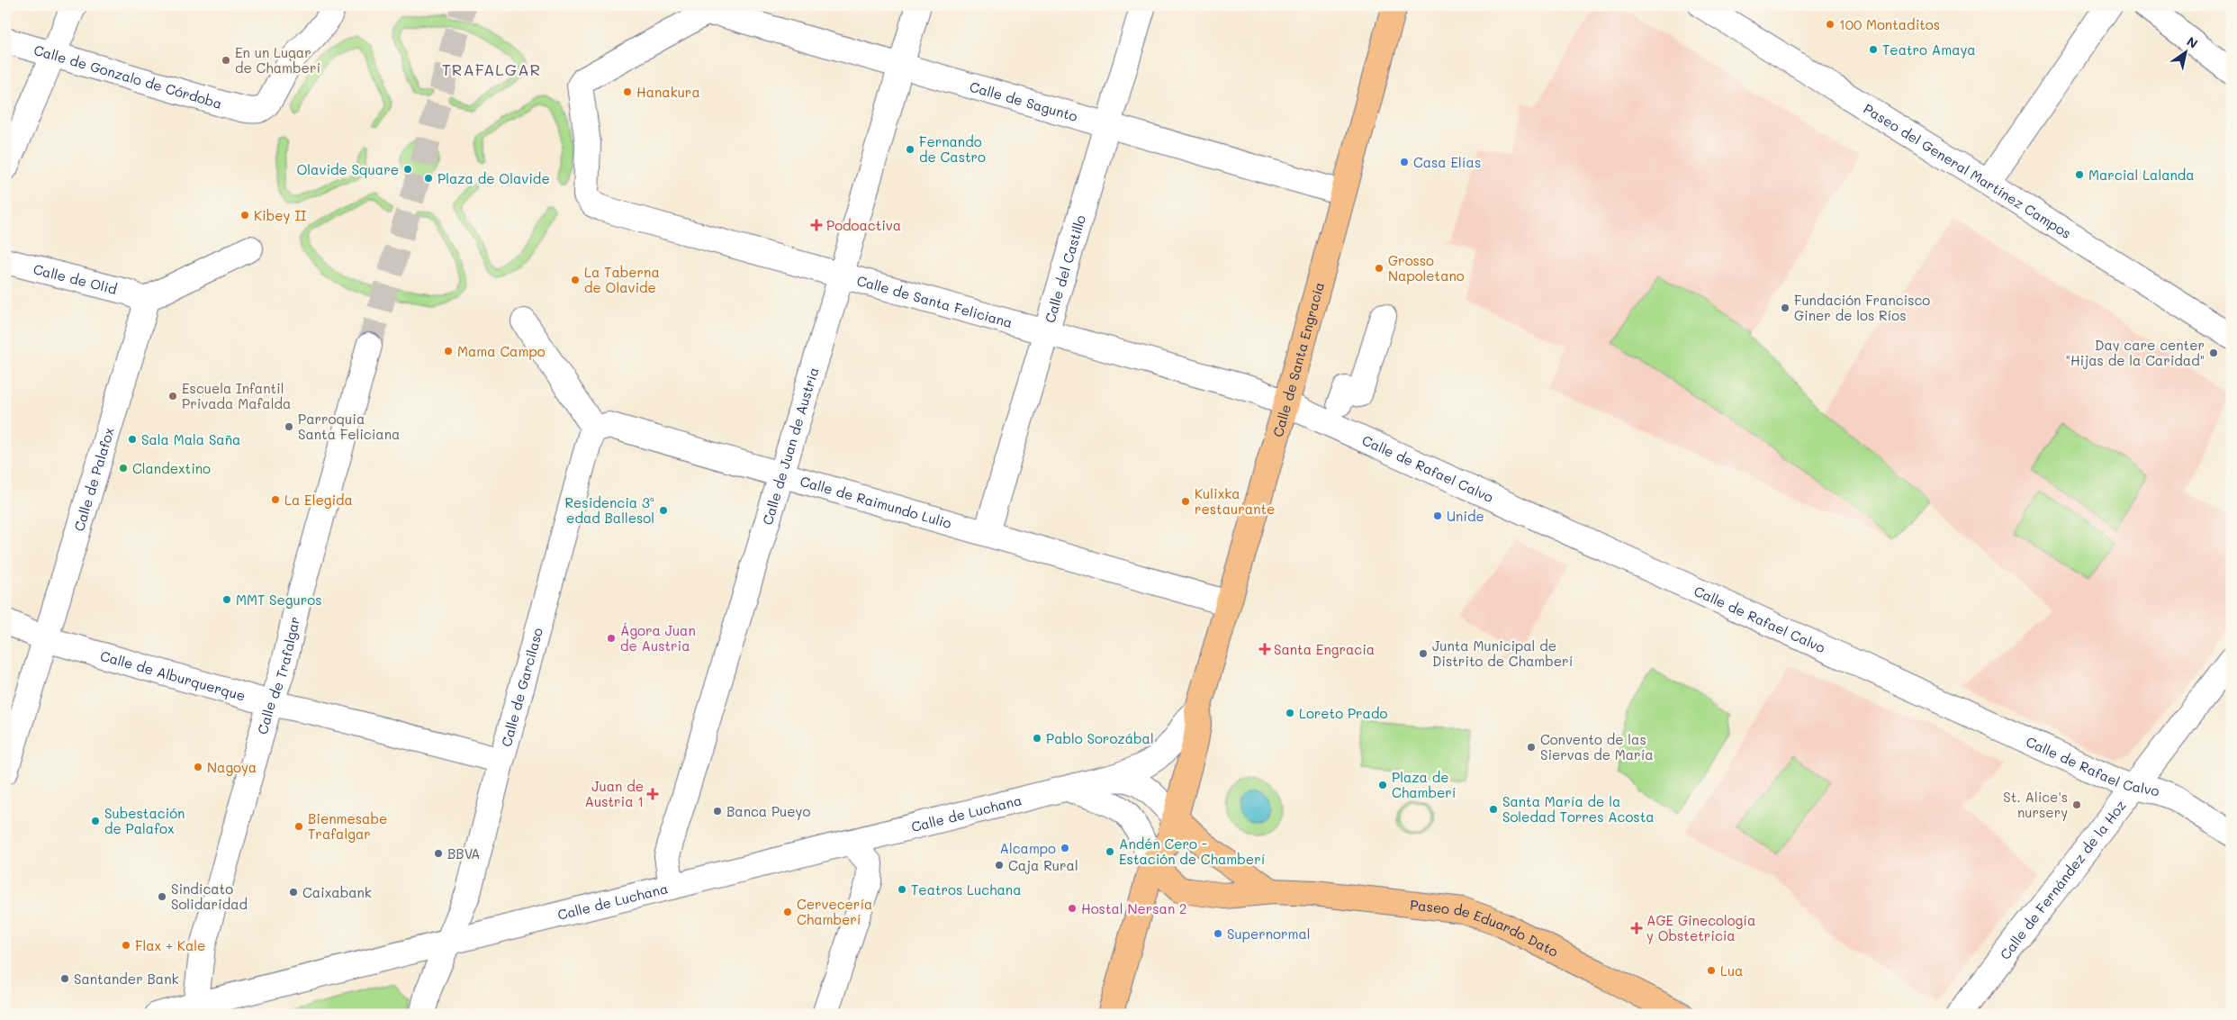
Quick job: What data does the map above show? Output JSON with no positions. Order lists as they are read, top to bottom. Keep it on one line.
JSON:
{"streets":{"main road":["Calle de Santa Engracia","Paseo de Eduardo Dato"],"street":["Calle de Gonzalo de Córdoba","Calle de Sagunto","Paseo del General Martínez Campos","Calle del Castillo","Calle de Olid","Calle de Santa Feliciana","Calle de Juan de Austria","Calle de Rafael Calvo","Calle de Palafox","Calle de Raimundo Lulio","Calle de Alburquerque","Calle de Trafalgar","Calle de Garcilaso","Calle de Luchana","Calle de Fernández de la Hoz"]},"crossings":[["Calle de Sagunto","Calle del Castillo"],["Calle de Sagunto","Calle de Santa Feliciana"],["Calle de Sagunto","Calle de Santa Engracia"],["Calle de Sagunto","Calle de Juan de Austria"],["Calle del Castillo","Calle de Santa Feliciana"],["Calle del Castillo","Calle de Raimundo Lulio"],["Calle de Olid","Calle de Palafox"],["Calle de Santa Feliciana","Calle de Santa Engracia"],["Calle de Santa Feliciana","Calle de Juan de Austria"],["Calle de Santa Feliciana","Calle de Rafael Calvo"],["Calle de Santa Engracia","Calle de Rafael Calvo"],["Calle de Santa Engracia","Calle de Raimundo Lulio"],["Calle de Santa Engracia","Calle de Luchana"],["Calle de Santa Engracia","Paseo de Eduardo Dato"],["Calle de Juan de Austria","Calle de Raimundo Lulio"],["Calle de Juan de Austria","Calle de Luchana"],["Calle de Rafael Calvo","Calle de Fernández de la Hoz"],["Calle de Palafox","Calle de Alburquerque"],["Calle de Raimundo Lulio","Calle de Garcilaso"],["Calle de Alburquerque","Calle de Trafalgar"],["Calle de Alburquerque","Calle de Garcilaso"],["Calle de Trafalgar","Calle de Luchana"],["Calle de Garcilaso","Calle de Luchana"]],"districts":["TRAFALGAR"],"places":{"other":["100 Montaditos","Teatro Amaya","En un Lugar de Chamberí","Hanakura","Fernando de Castro","Casa Elías","Olavide Square","Marcial Lalanda","Plaza de Olavide","Kibey II","Grosso Napoletano","La Taberna de Olavide","Fundación Francisco Giner de los Ríos","Mama Campo","Day care center \"Hijas de la Caridad\"","Escuela Infantil Privada Mafalda","Parroquia Santa Feliciana","Sala Mala Saña","Clandextino","La Elegida","Kulixka restaurante","Residencia 3ª edad Ballesol","Unide","MMT Seguros","Ágora Juan de Austria","Junta Municipal de Distrito de Chamberí","Loreto Prado","Pablo Sorozábal","Convento de las Siervas de María","Nagoya","Plaza de Chamberí","St. Alice's nursery","Santa María de la Soledad Torres Acosta","Banca Pueyo","Subestación de Palafox","Bienmesabe Trafalgar","Alcampo","Andén Cero - Estación de Chamberí","BBVA","Caja Rural","Teatros Luchana","Caixabank","Sindicato Solidaridad","Hostal Nersan 2","Cervecería Chamberí","Supernormal","Flax + Kale","Lua","Santander Bank"],"health":["Podoactiva","Santa Engracia","Juan de Austria 1","AGE Ginecología y Obstetricia"]},"north":"top right"}
